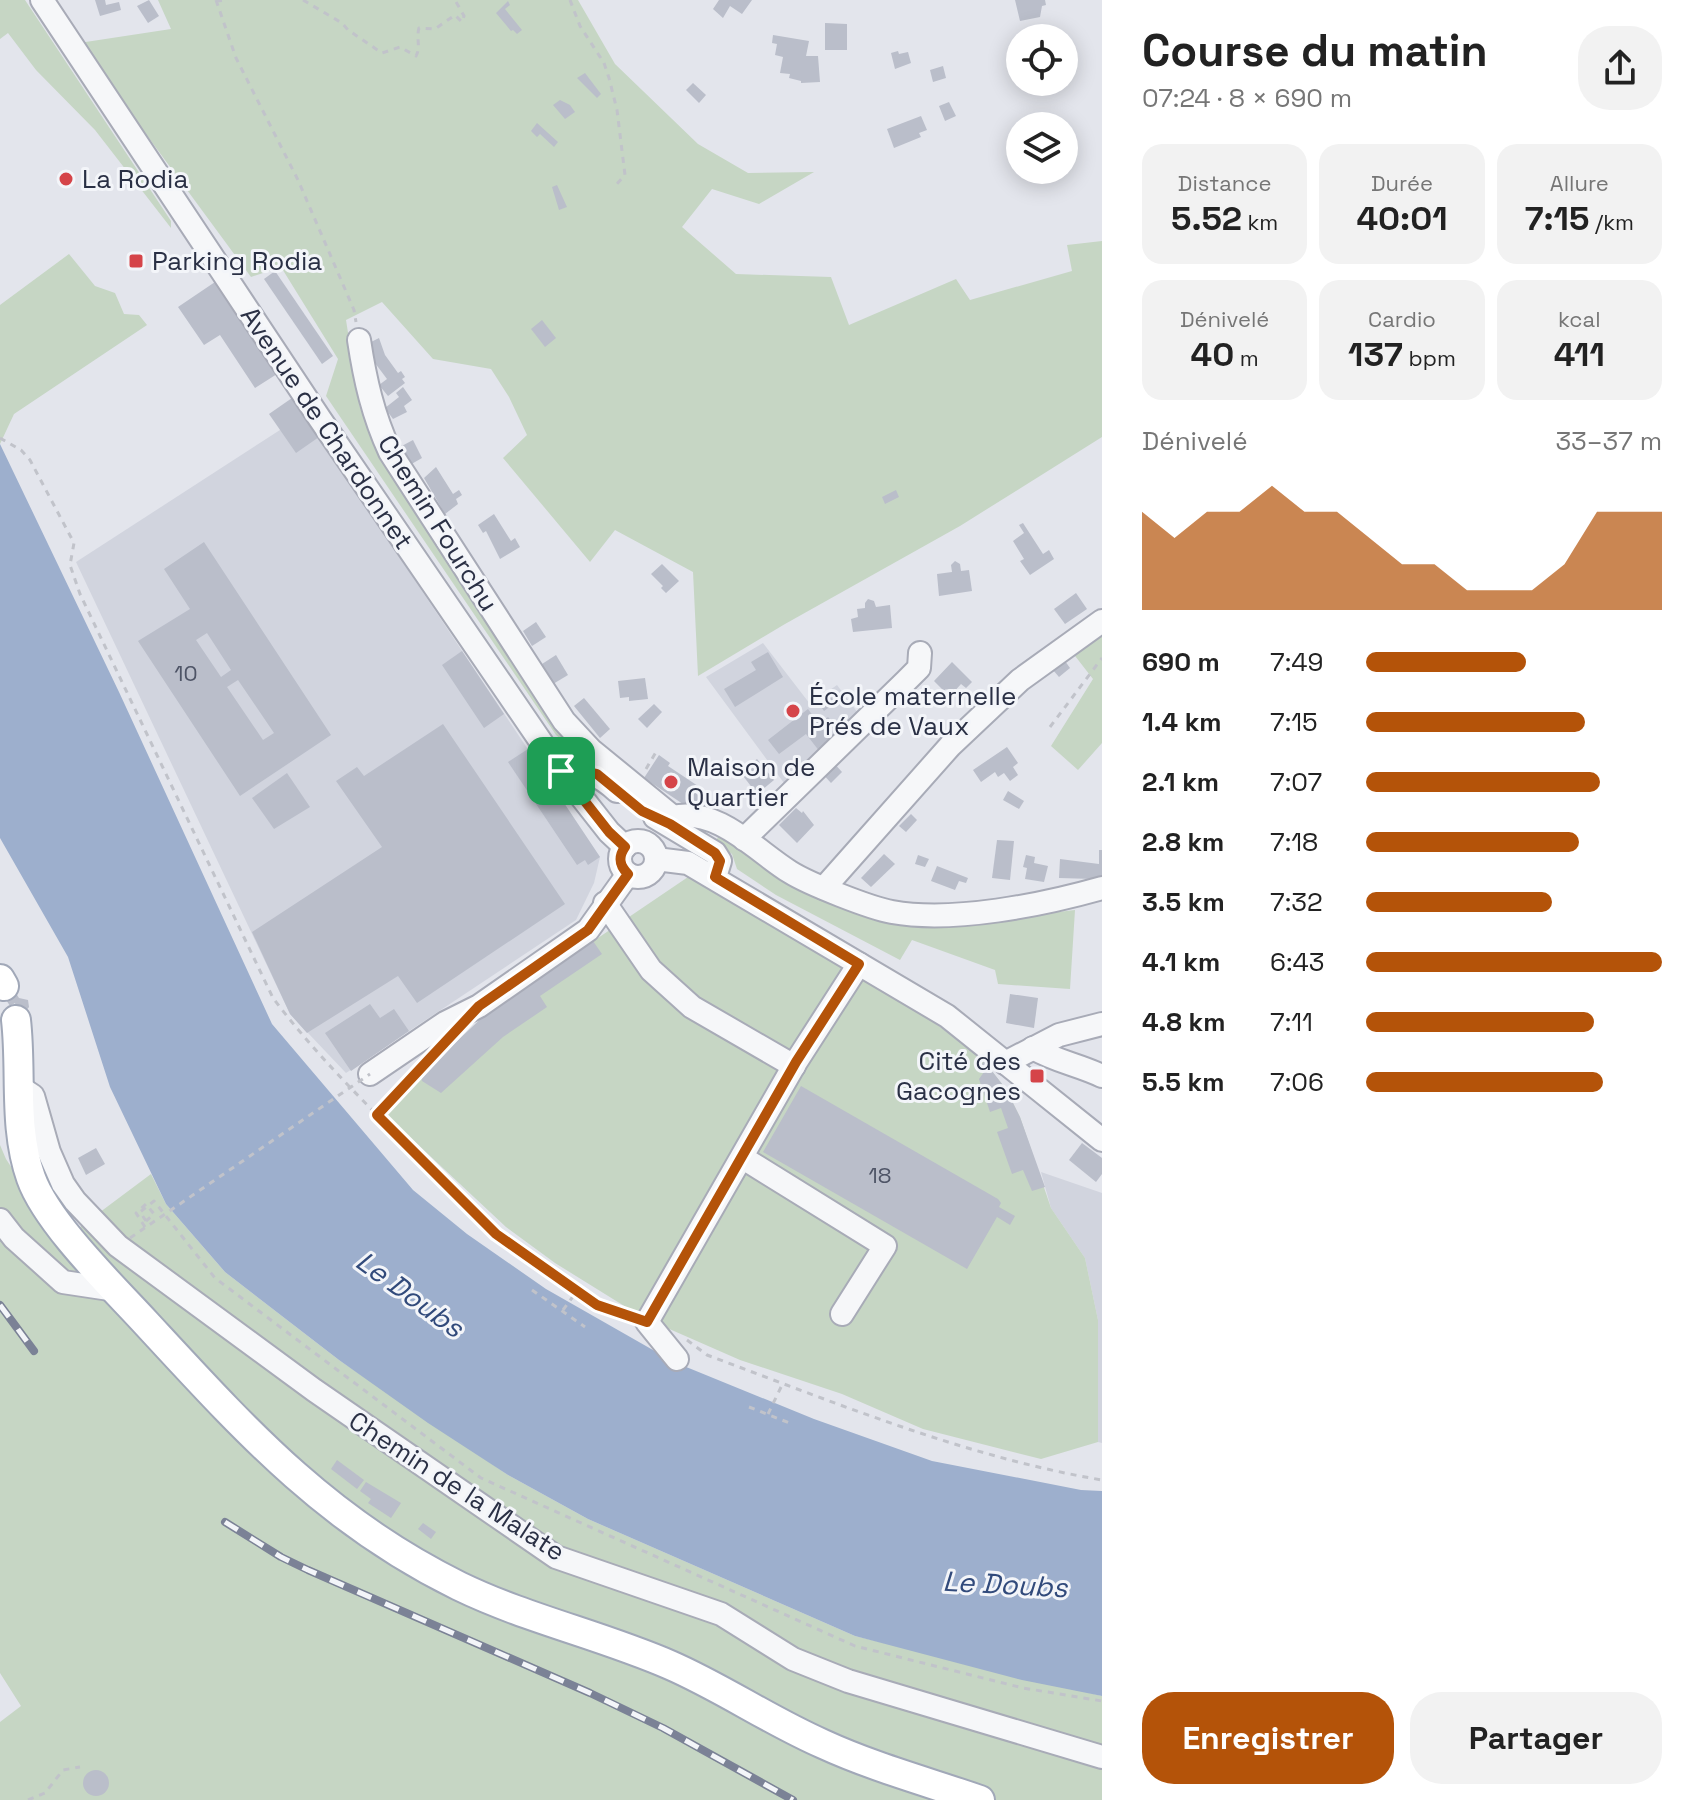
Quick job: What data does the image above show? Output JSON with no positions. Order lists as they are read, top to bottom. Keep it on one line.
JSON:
{"streets":{"street":["Avenue de Chardonnet","Chemin Fourchu","Chemin de la Malate"]},"water":["Le Doubs"],"places":{"other":["La Rodia","École maternelle Prés de Vaux","Maison de Quartier"],"transit":["Parking Rodia","Cité des Gacognes"]},"house_numbers":["10","18"],"page":{"heading":["Course du matin","07:24 · 8 × 690 m"],"stats":[["Distance","5.52 km"],["Durée","40:01"],["Allure","7:15 /km"],["Dénivelé","40 m"],["Cardio","137 bpm"],["kcal","411"]],"chart":["Dénivelé","33–37 m"],"list":[{"name":"690 m","note":"7:49"},{"name":"1.4 km","note":"7:15"},{"name":"2.1 km","note":"7:07"},{"name":"2.8 km","note":"7:18"},{"name":"3.5 km","note":"7:32"},{"name":"4.1 km","note":"6:43"},{"name":"4.8 km","note":"7:11"},{"name":"5.5 km","note":"7:06"}],"buttons":["Enregistrer","Partager"]}}
